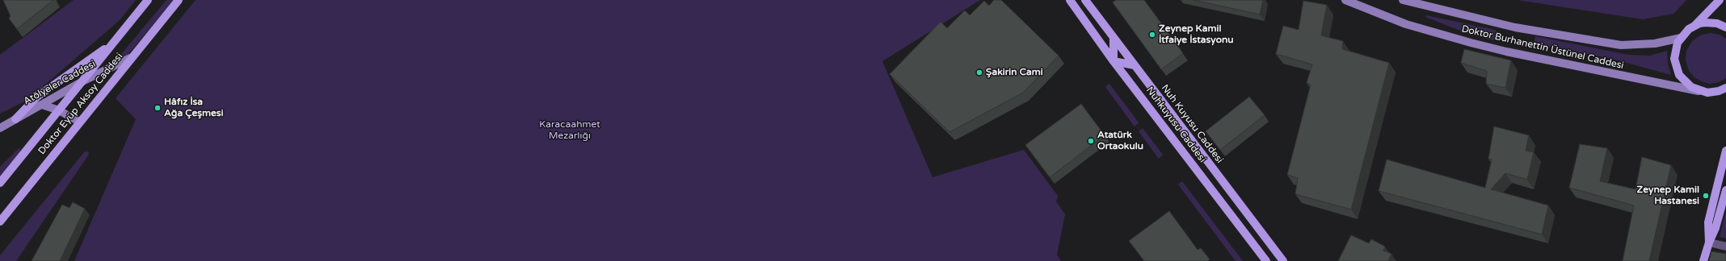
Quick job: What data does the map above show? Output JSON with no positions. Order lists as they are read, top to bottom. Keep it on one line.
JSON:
{"streets":{"main road":["Doktor Eyüp Aksoy Caddesi","Nuh Kuyusu Caddesi","Nuhkuyusu Caddesi"],"street":["Doktor Burhanettin Üstünel Caddesi","Atölyeler Caddesi"]},"crossings":[["Atölyeler Caddesi","Doktor Eyüp Aksoy Caddesi"]],"parks":["Karacaahmet Mezarlığı"],"places":["Zeynep Kamil İtfaiye İstasyonu","Şakirin Cami","Hâfız İsa Ağa Çeşmesi","Atatürk Ortaokulu","Zeynep Kamil Hastanesi"]}
